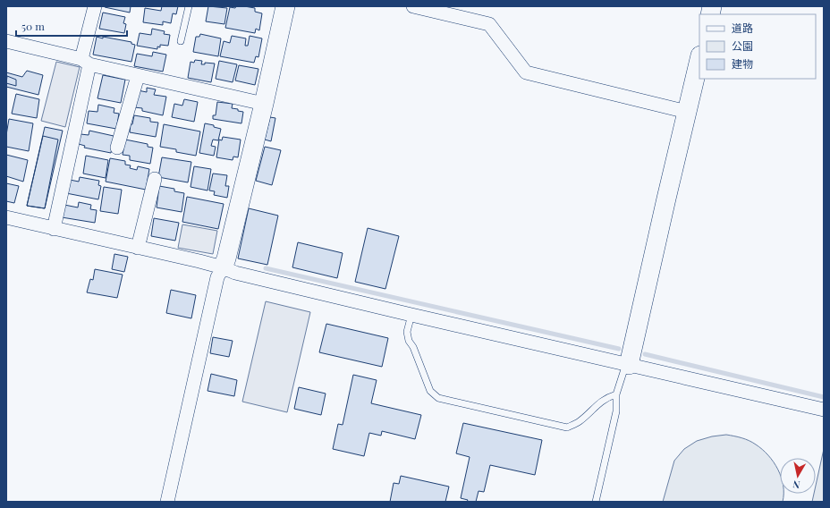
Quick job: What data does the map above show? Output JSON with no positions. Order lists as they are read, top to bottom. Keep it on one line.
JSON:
{"legend":["道路","公園","建物"],"scale_bar":"50 m","north":"bottom"}
